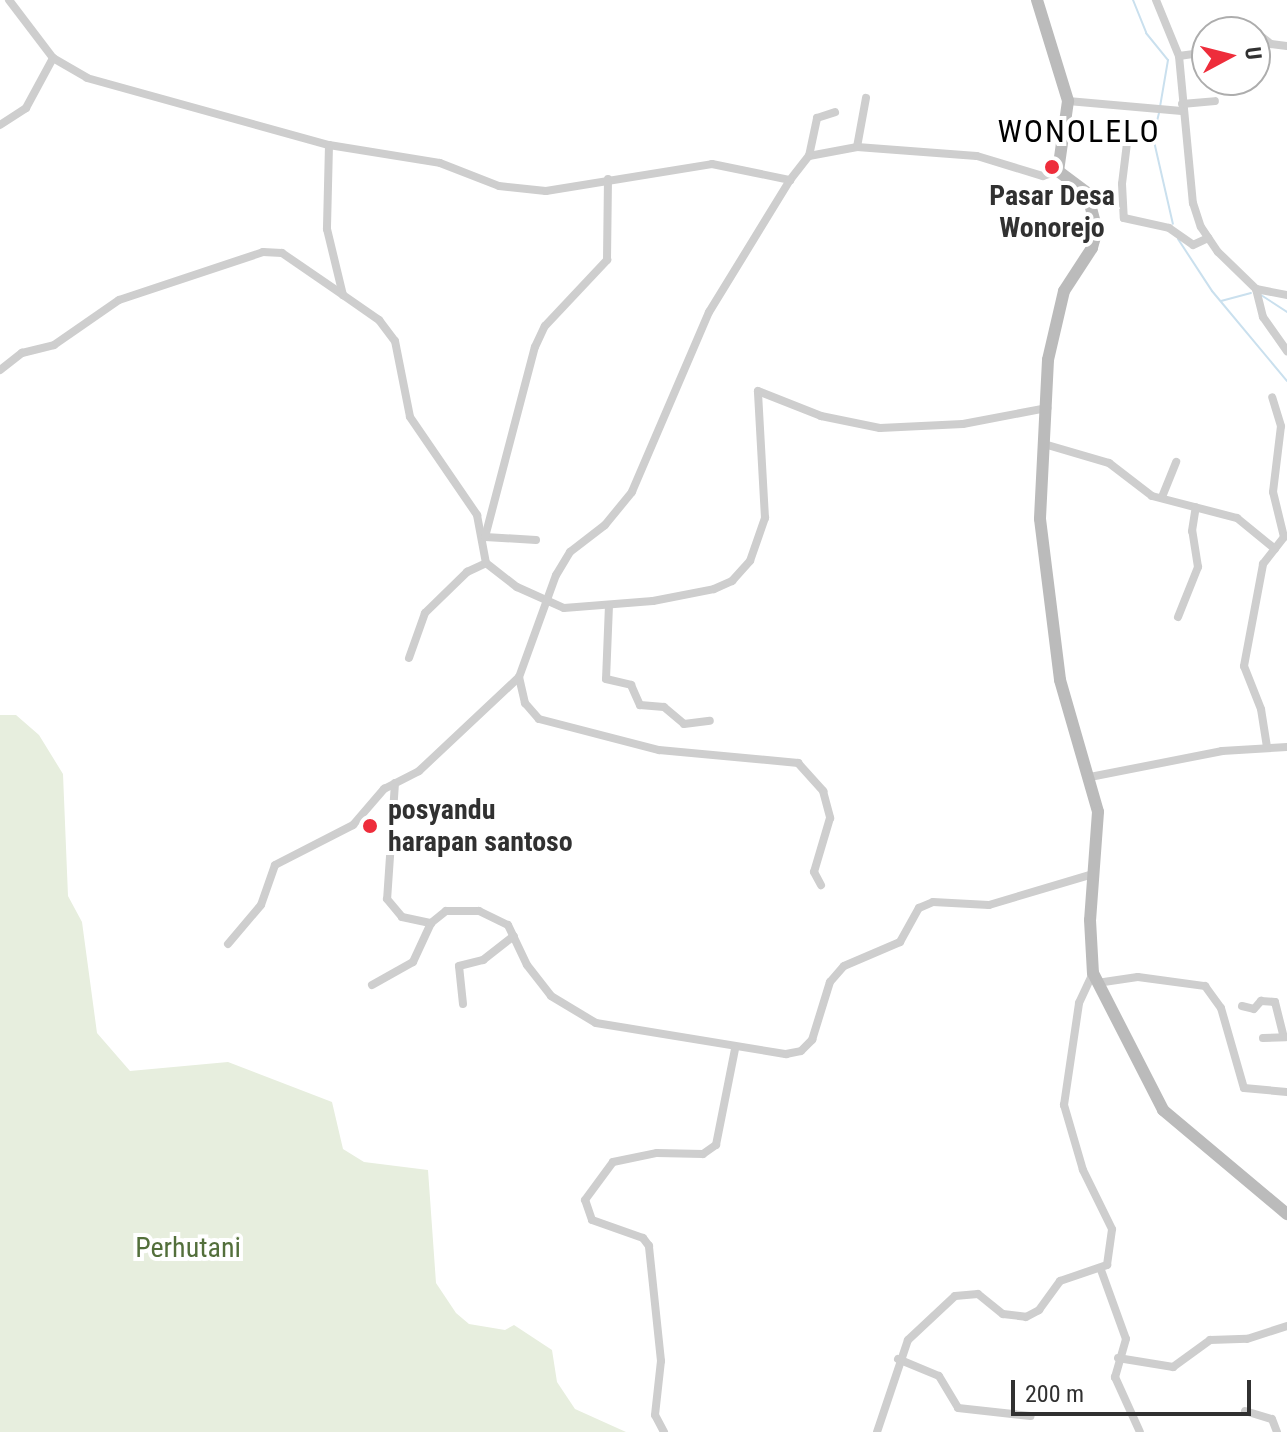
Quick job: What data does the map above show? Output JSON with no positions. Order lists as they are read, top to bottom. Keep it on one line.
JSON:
{"districts":["WONOLELO"],"parks":["Perhutani"],"places":["Pasar Desa Wonorejo","posyandu harapan santoso"],"scale_bar":"200 m","north":"right"}
